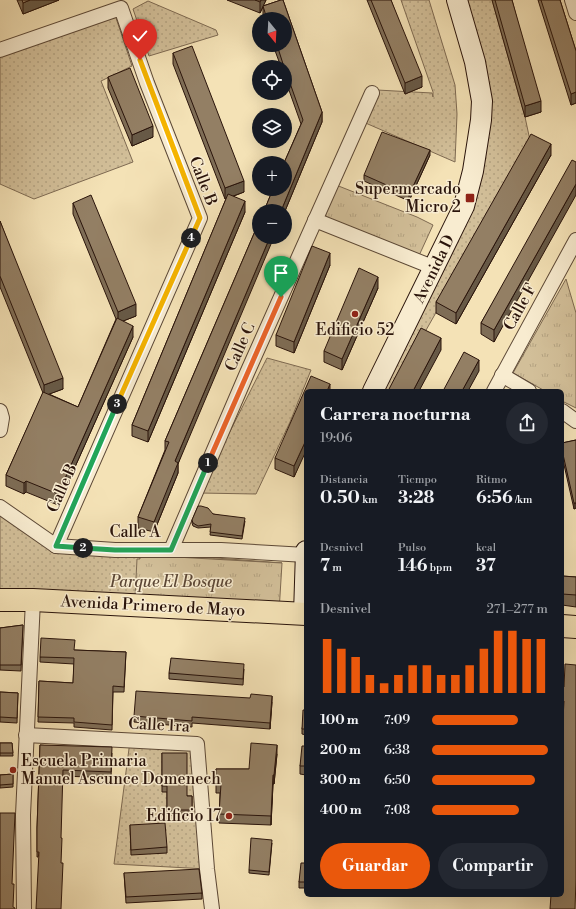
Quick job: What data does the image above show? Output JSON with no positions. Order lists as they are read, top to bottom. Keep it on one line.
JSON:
{"streets":{"main road":["Avenida Primero de Mayo"],"street":["Calle B","Avenida D","Calle F","Calle C","Calle A","Calle 1ra"]},"crossings":[["Calle B","Calle A"],["Calle C","Calle A"]],"parks":["Parque El Bosque"],"places":{"transit":["Supermercado Micro 2"],"other":["Edificio 52","Escuela Primaria Manuel Ascunce Domenech","Edificio 17"]},"north":"bottom","page":{"map_buttons":["+","−"],"pins":["4","3","1","2"],"heading":["Carrera nocturna","19:06"],"stats":[["Distancia","0.50 km"],["Tiempo","3:28"],["Ritmo","6:56 /km"],["Desnivel","7 m"],["Pulso","146 bpm"],["kcal","37"]],"chart":["Desnivel","271–277 m"],"list":[{"name":"100 m","note":"7:09"},{"name":"200 m","note":"6:38"},{"name":"300 m","note":"6:50"},{"name":"400 m","note":"7:08"}],"buttons":["Guardar","Compartir"]}}
